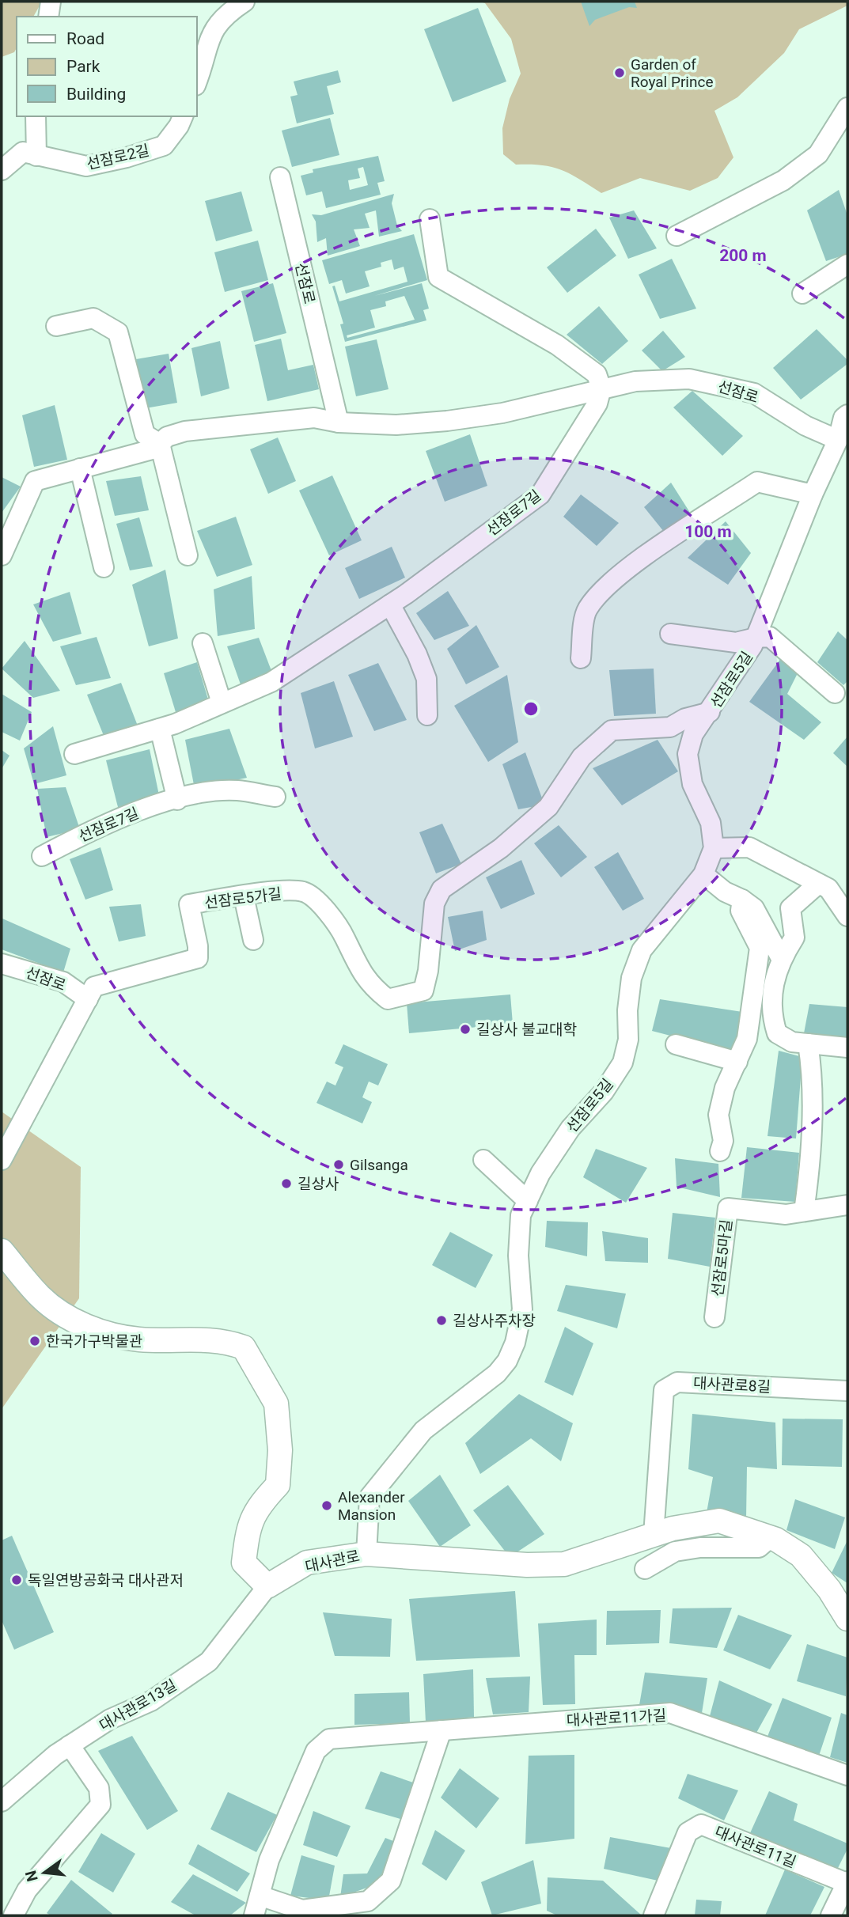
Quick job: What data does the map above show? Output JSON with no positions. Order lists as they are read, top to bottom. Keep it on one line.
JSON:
{"streets":{"main road":["대사관로"],"street":["선잠로2길","선잠로","선잠로7길","선잠로5길","선잠로5가길","선잠로5마길","대사관로8길","대사관로13길","대사관로11가길","대사관로11길"]},"crossings":[["선잠로","선잠로7길"],["선잠로","선잠로5길"],["선잠로","선잠로5가길"],["선잠로5길","선잠로5가길"],["선잠로5길","대사관로"],["대사관로8길","대사관로"],["대사관로","대사관로13길"]],"places":["Garden of Royal Prince","길상사 불교대학","Gilsanga","길상사","길상사주차장","한국가구박물관","Alexander Mansion","독일연방공화국 대사관저"],"legend":["Road","Park","Building"],"north":"left","rings":["200 m","100 m"]}
